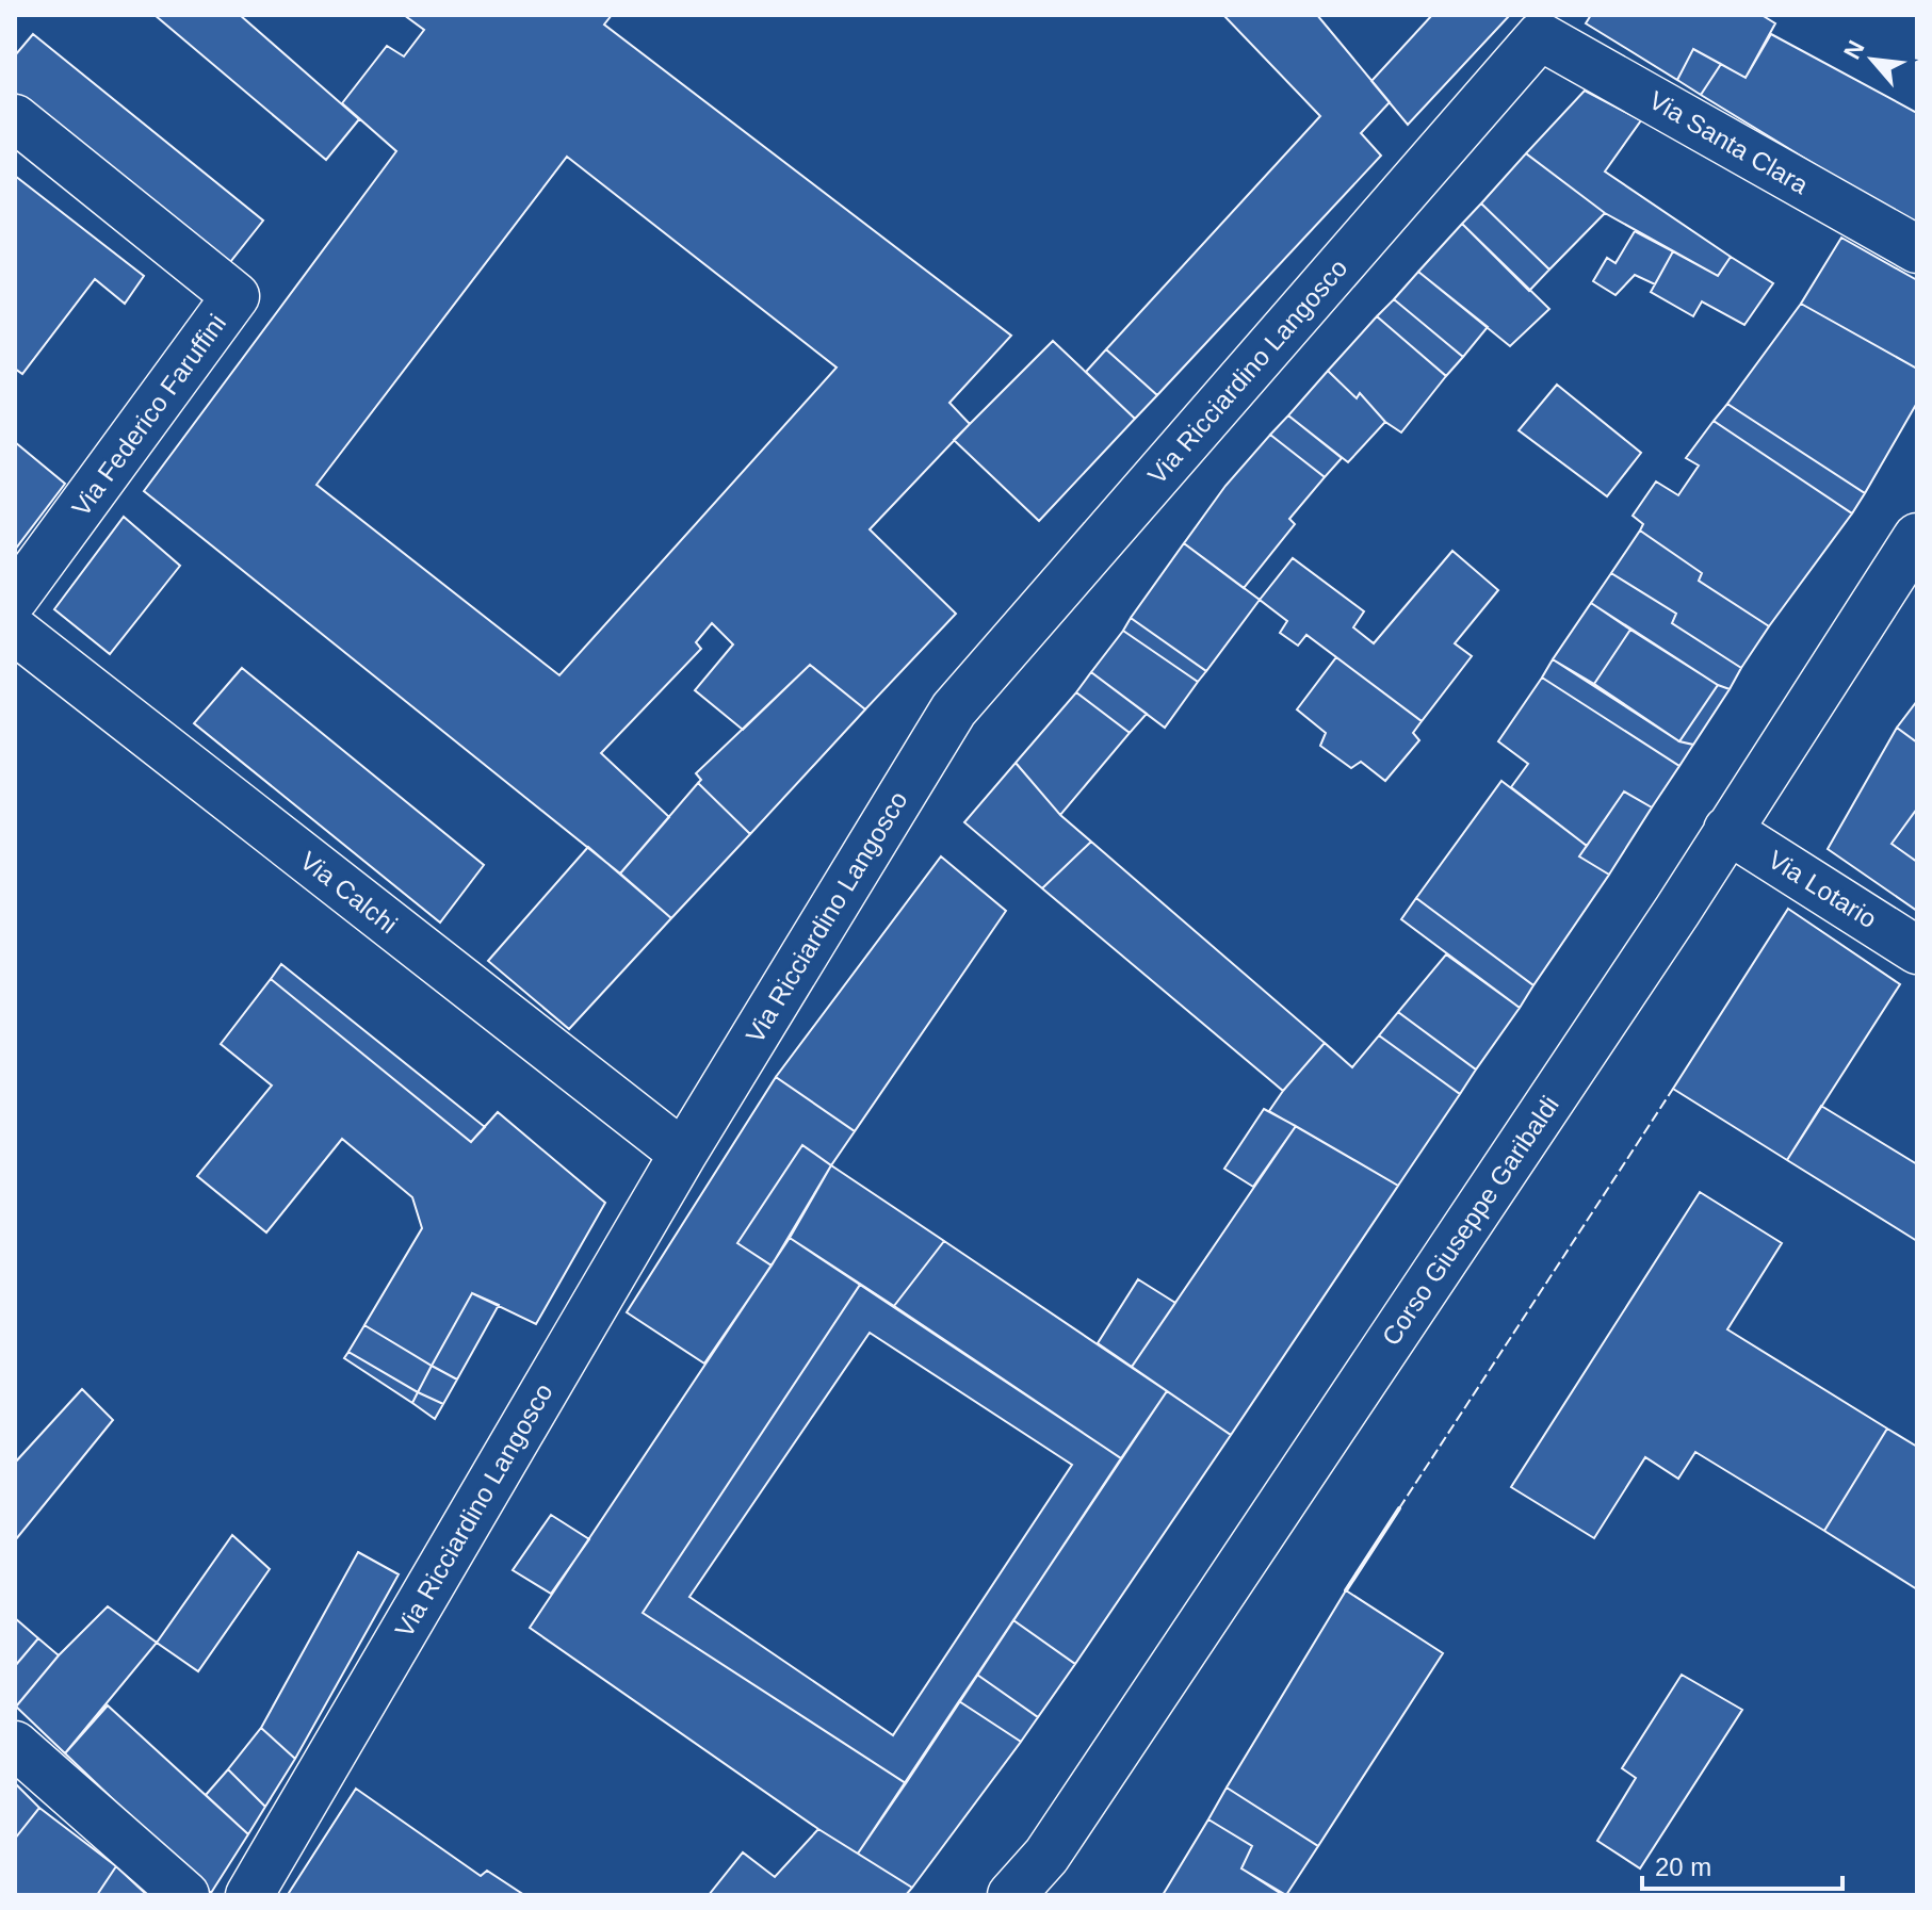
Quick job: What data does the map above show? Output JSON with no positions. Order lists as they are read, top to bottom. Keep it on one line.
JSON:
{"streets":{"street":["Via Santa Clara","Via Ricciardino Langosco","Via Federico Faruffini","Via Lotario","Via Calchi","Corso Giuseppe Garibaldi"]},"crossings":[["Via Santa Clara","Via Ricciardino Langosco"],["Via Ricciardino Langosco","Via Calchi"],["Via Lotario","Corso Giuseppe Garibaldi"]],"scale_bar":"20 m","north":"top left"}
